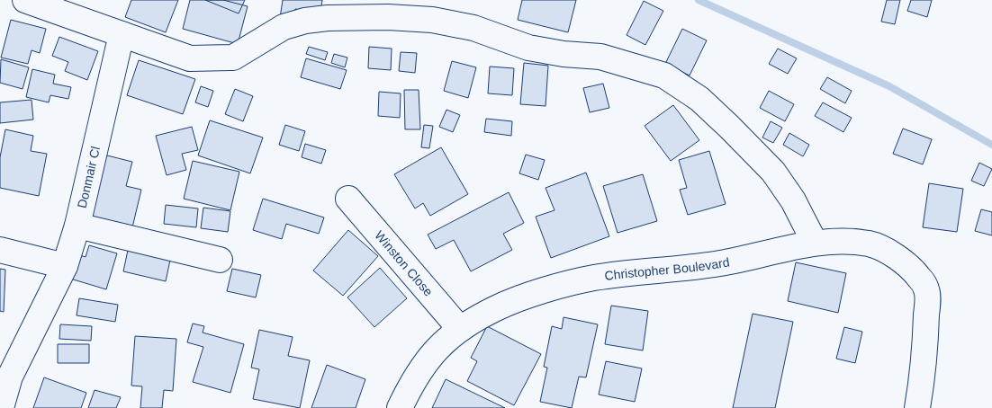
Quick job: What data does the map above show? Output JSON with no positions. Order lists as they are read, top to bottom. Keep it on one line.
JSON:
{"streets":{"street":["Donmair Cl","Winston Close","Christopher Boulevard"]},"crossings":[["Winston Close","Christopher Boulevard"]]}
